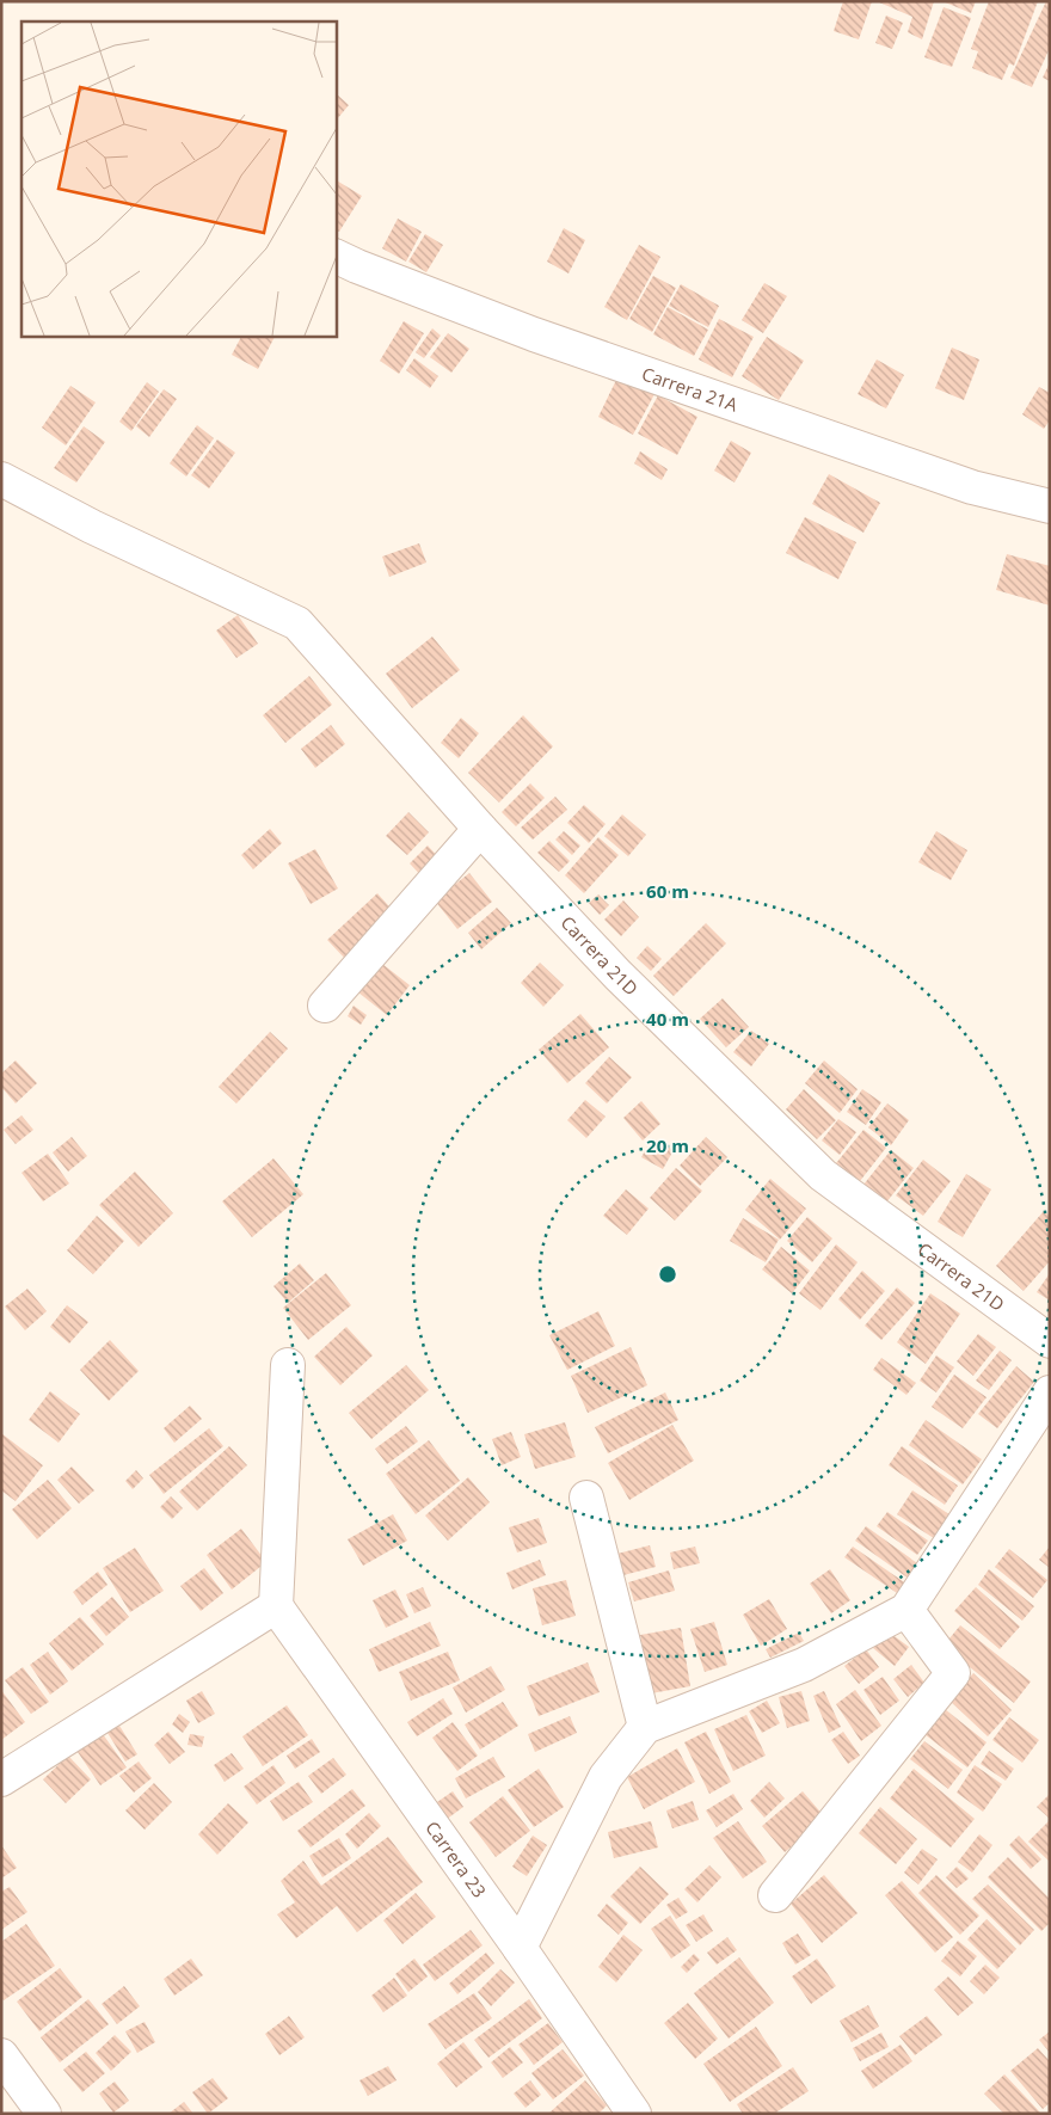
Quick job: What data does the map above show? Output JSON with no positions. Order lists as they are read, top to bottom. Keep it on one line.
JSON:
{"streets":{"street":["Carrera 21A","Carrera 21D","Carrera 23"]},"rings":["60 m","40 m","20 m"]}
